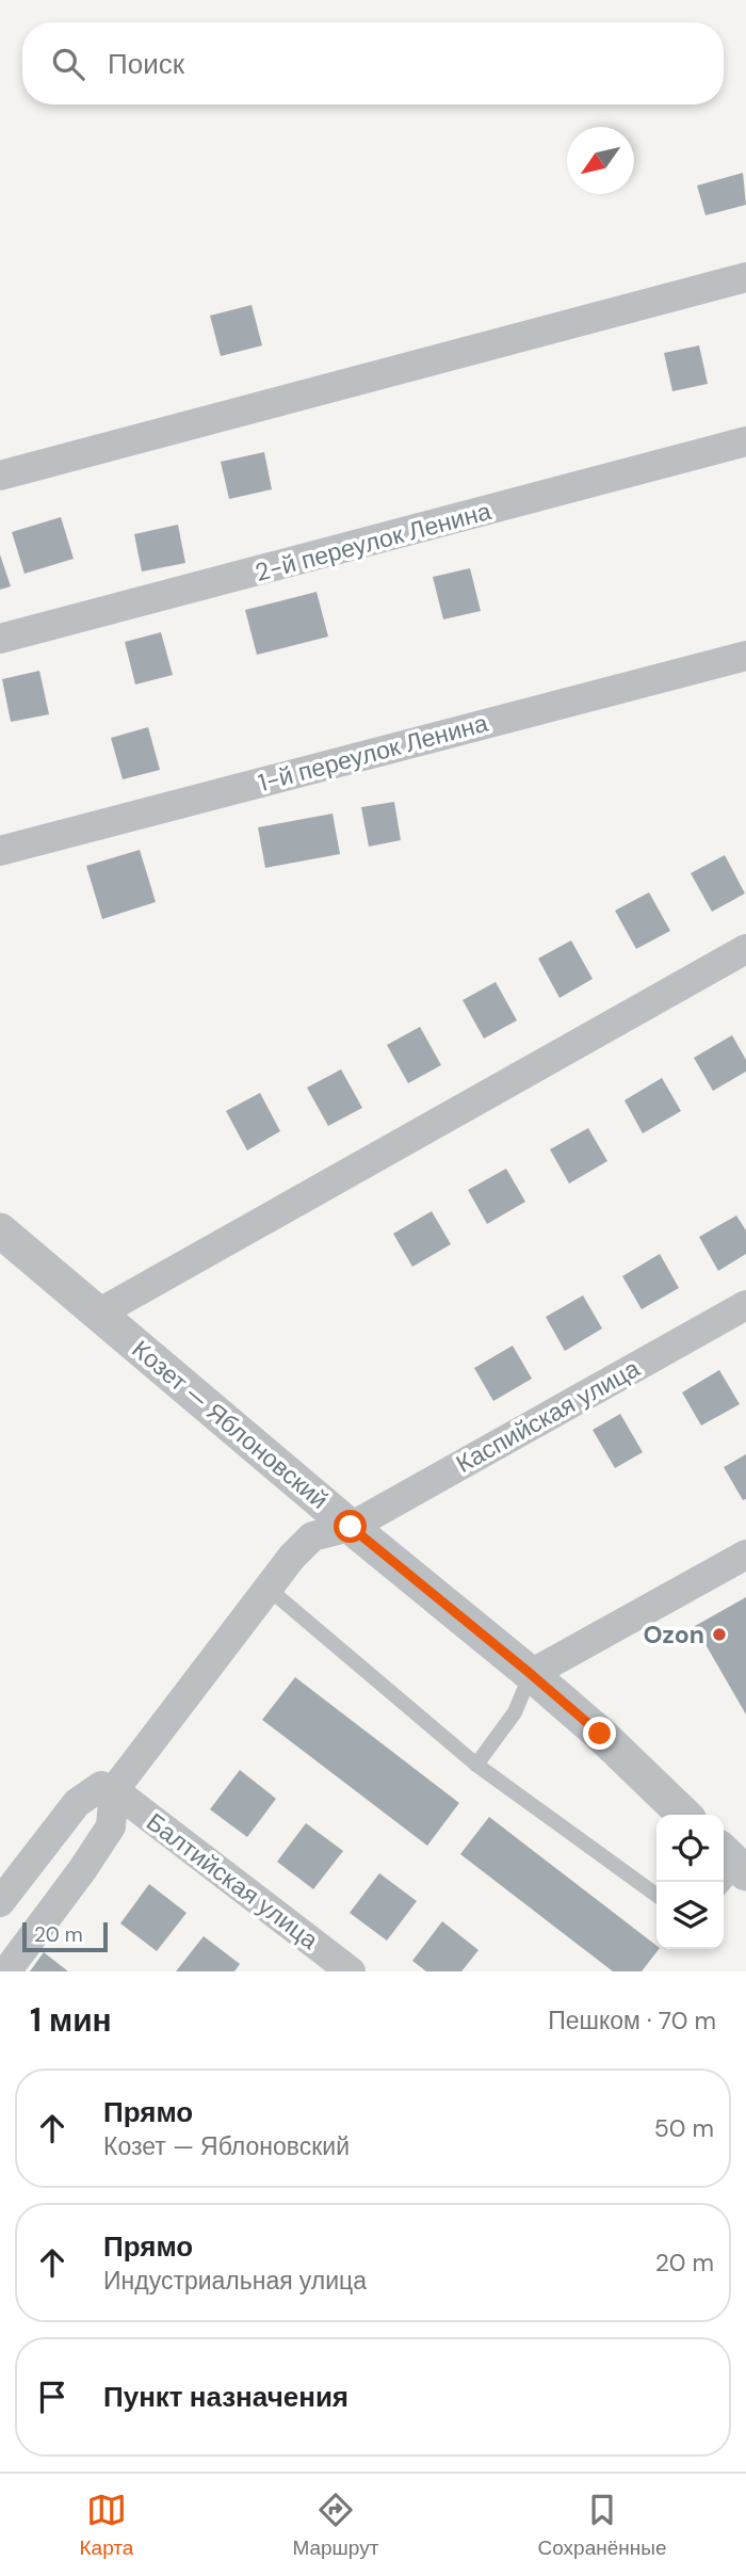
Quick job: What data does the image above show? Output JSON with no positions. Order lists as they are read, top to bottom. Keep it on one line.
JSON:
{"streets":{"street":["2-й переулок Ленина","1-й переулок Ленина","Каспийская улица","Козет — Яблоновский","Балтийская улица"]},"crossings":[["Каспийская улица","Козет — Яблоновский"],["Каспийская улица","Балтийская улица"]],"places":["Ozon"],"scale_bar":"20 m","north":"bottom left","page":{"search":"Поиск","scale":"20 m","heading":["1 мин","Пешком · 70 m"],"list":[["Прямо","Козет — Яблоновский","50 m"],["Прямо","Индустриальная улица","20 m"],"Пункт назначения"],"nav":["Карта","Маршрут","Сохранённые"]}}
